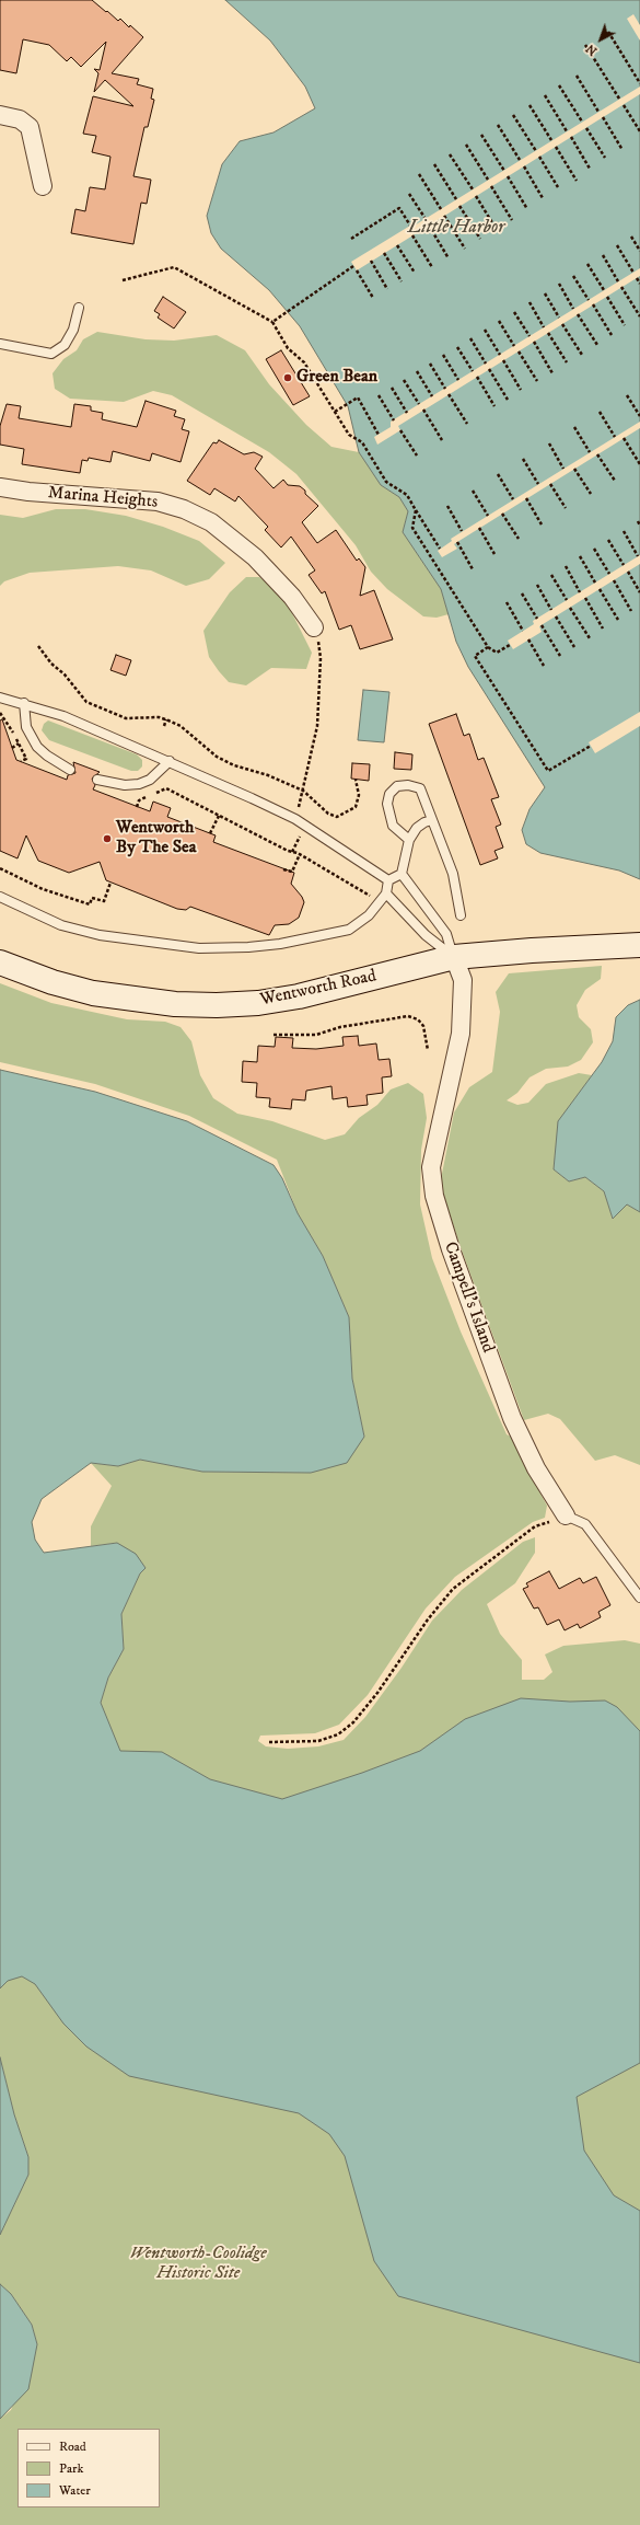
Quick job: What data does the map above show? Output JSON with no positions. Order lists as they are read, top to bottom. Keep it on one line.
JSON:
{"streets":{"main road":["Wentworth Road"],"street":["Marina Heights","Campell's Island"]},"crossings":[["Wentworth Road","Campell's Island"]],"water":["Little Harbor"],"parks":["Wentworth-Coolidge Historic Site"],"places":["Green Bean","Wentworth By The Sea"],"legend":["Road","Park","Water"],"north":"bottom left"}
